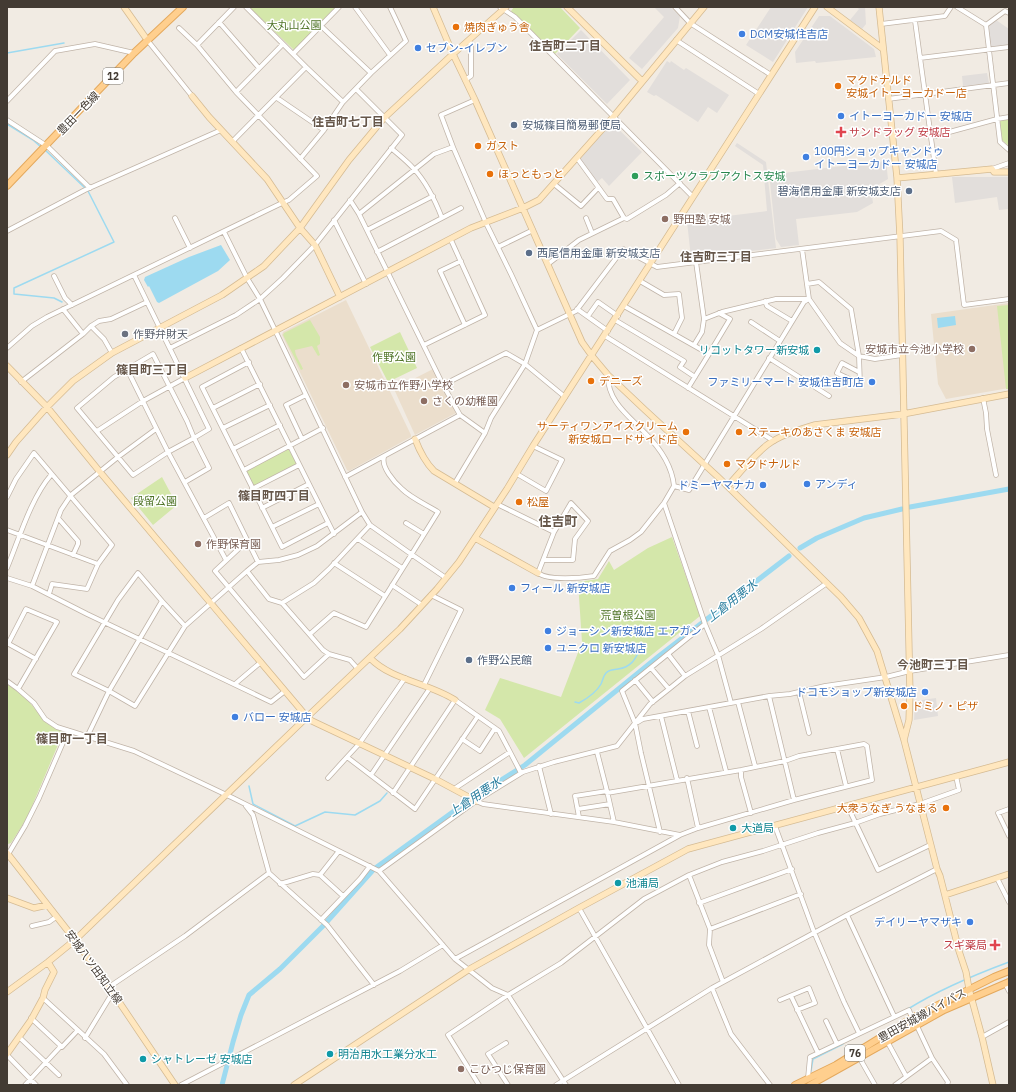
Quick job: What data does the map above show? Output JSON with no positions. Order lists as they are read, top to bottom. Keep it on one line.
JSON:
{"streets":{"main road":["12","豊田一色線","豊田安城線バイパス","76"],"street":["安城八ツ田知立線"]},"districts":["住吉町二丁目","住吉町七丁目","住吉町三丁目","篠目町三丁目","篠目町四丁目","住吉町","今池町三丁目","篠目町一丁目"],"water":["上倉用悪水"],"parks":["大丸山公園","作野公園","段留公園","荒曽根公園"],"places":{"other":["焼肉ぎゅう舎","DCM安城住吉店","セブン-イレブン","マクドナルド 安城イトーヨーカドー店","イトーヨーカドー 安城店","安城篠目簡易郵便局","ガスト","100円ショップキャンドゥ イトーヨーカドー 安城店","ほっともっと","スポーツクラブアクトス安城","碧海信用金庫 新安城支店","野田塾 安城","西尾信用金庫 新安城支店","作野弁財天","安城市立今池小学校","リコットタワー新安城","デニーズ","ファミリーマート 安城住吉町店","安城市立作野小学校","さくの幼稚園","サーティワンアイスクリーム 新安城ロードサイド店","ステーキのあさくま 安城店","マクドナルド","アンディ","ドミーヤマナカ","松屋","作野保育園","フィール 新安城店","ジョーシン新安城店 エアガン","ユニクロ 新安城店","作野公民館","ドコモショップ新安城店","ドミノ・ピザ","バロー 安城店","大衆うなぎ うなまる","大道局","池浦局","デイリーヤマザキ","明治用水工業分水工","シャトレーゼ 安城店","こひつじ保育園"],"health":["サンドラッグ 安城店","スギ薬局"]}}
